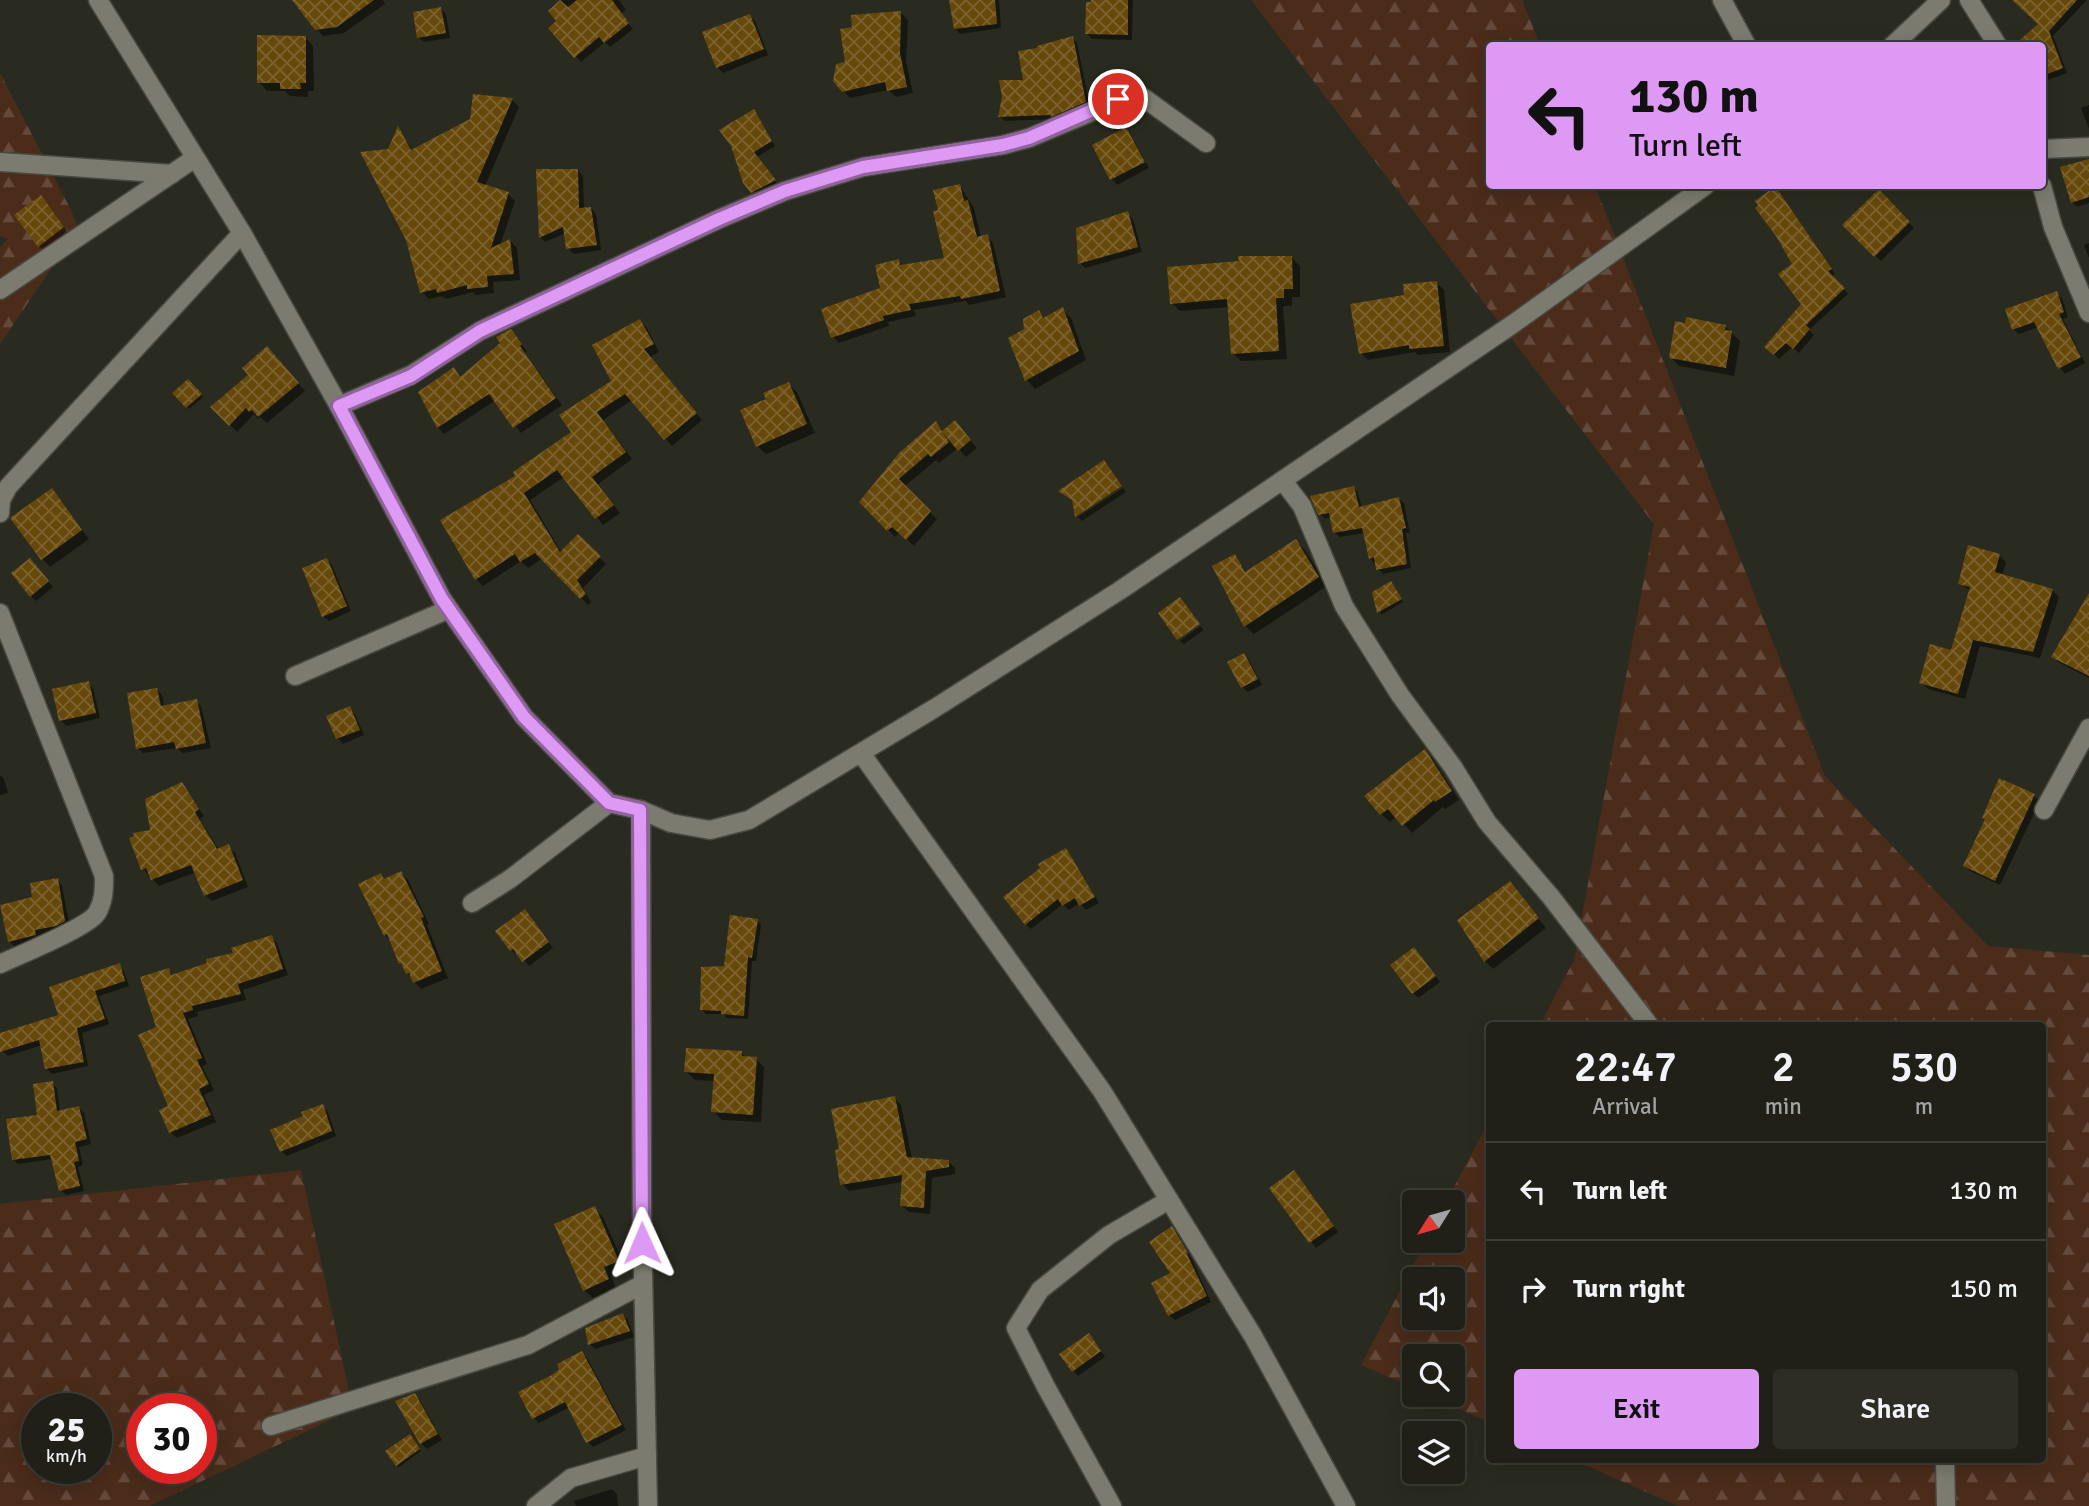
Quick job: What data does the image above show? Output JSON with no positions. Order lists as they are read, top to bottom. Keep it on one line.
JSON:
{"north":"bottom left","page":{"turn":["130 m","Turn left"],"eta":["22:47","Arrival","2","min","530","m"],"list":[{"name":"Turn left","value":"130 m"},{"name":"Turn right","value":"150 m"}],"buttons":["Exit","Share"],"speed":"25 km/h","limit":"30"}}
